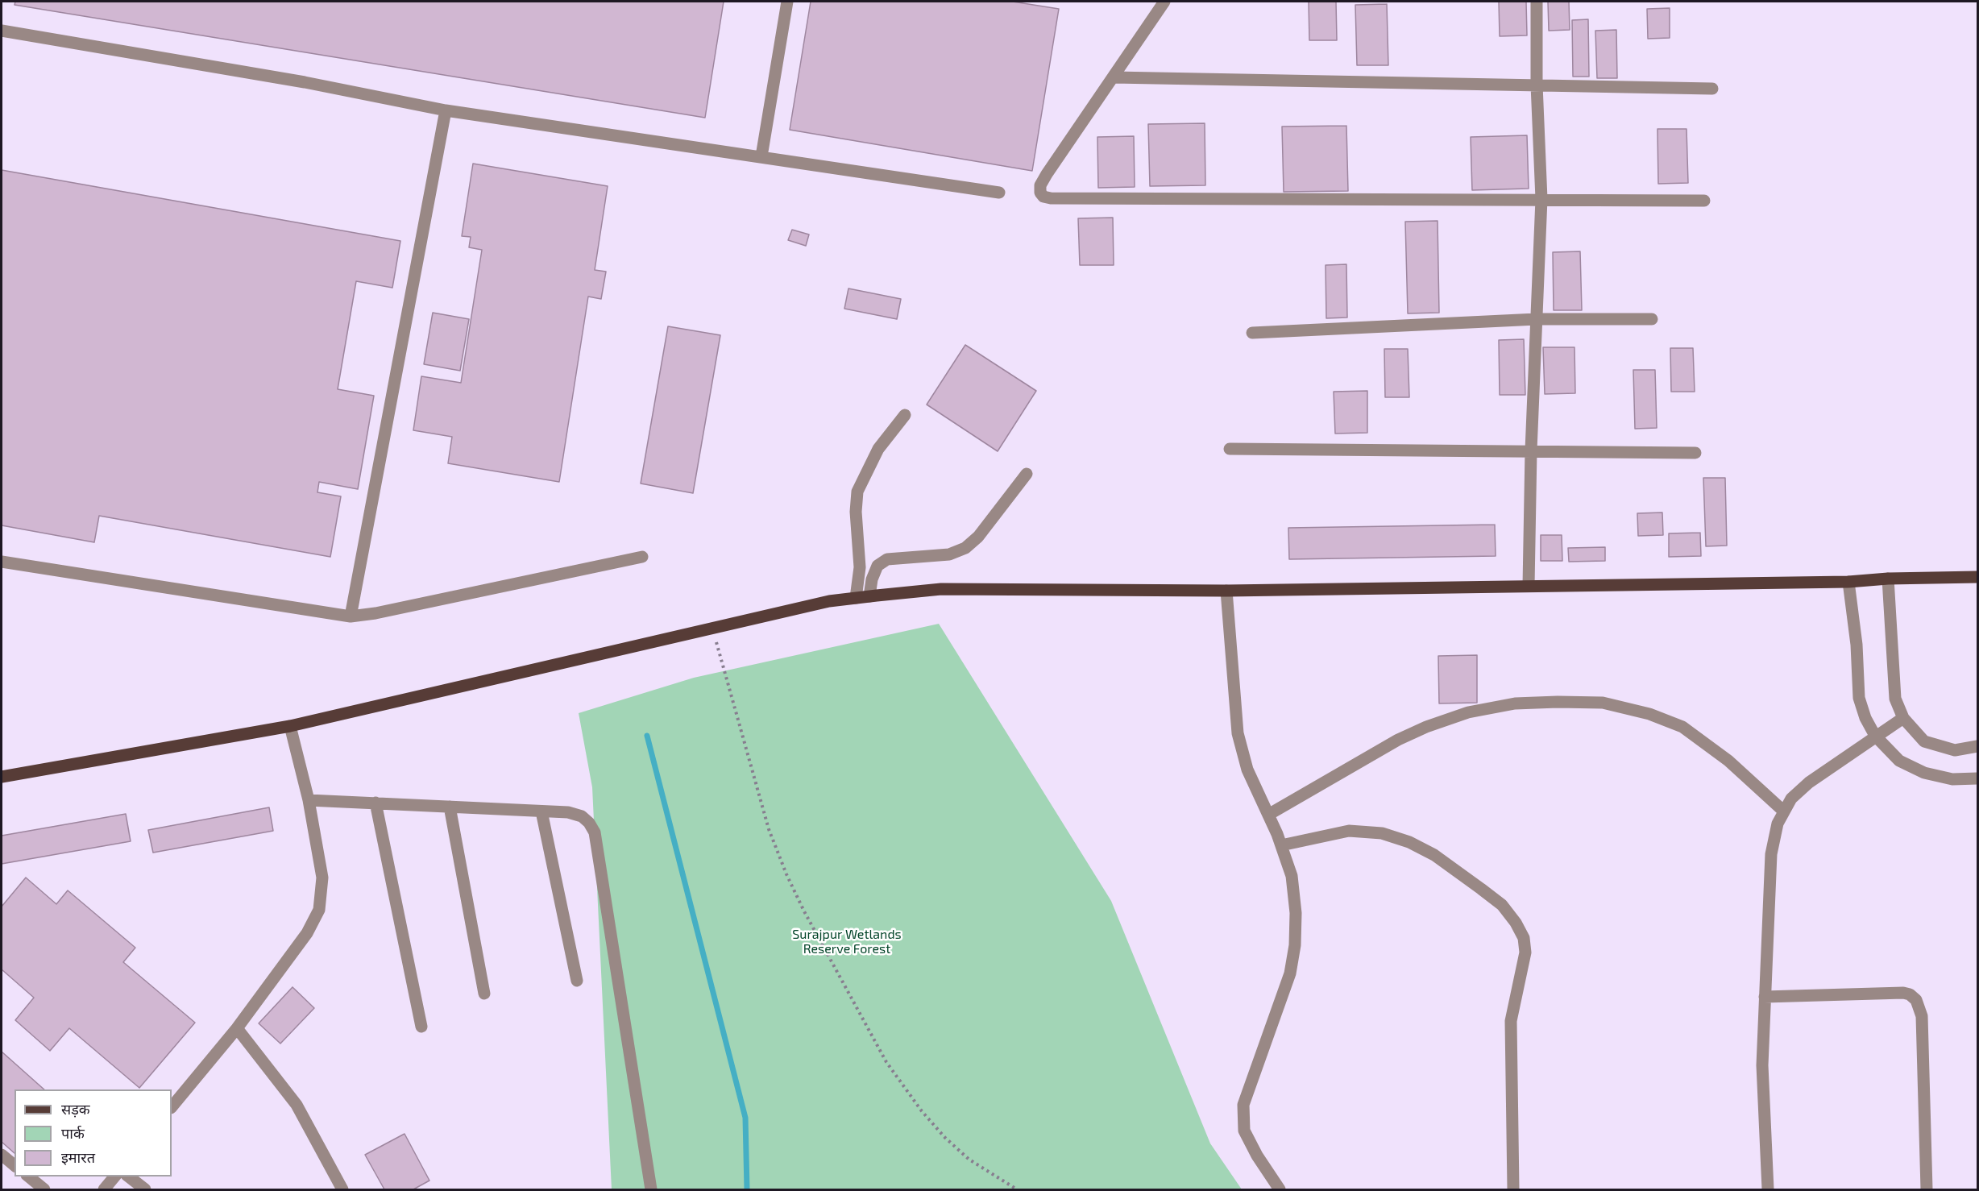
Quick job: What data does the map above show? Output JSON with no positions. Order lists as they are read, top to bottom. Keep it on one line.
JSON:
{"parks":["Surajpur Wetlands Reserve Forest"],"legend":["सड़क","पार्क","इमारत"]}
